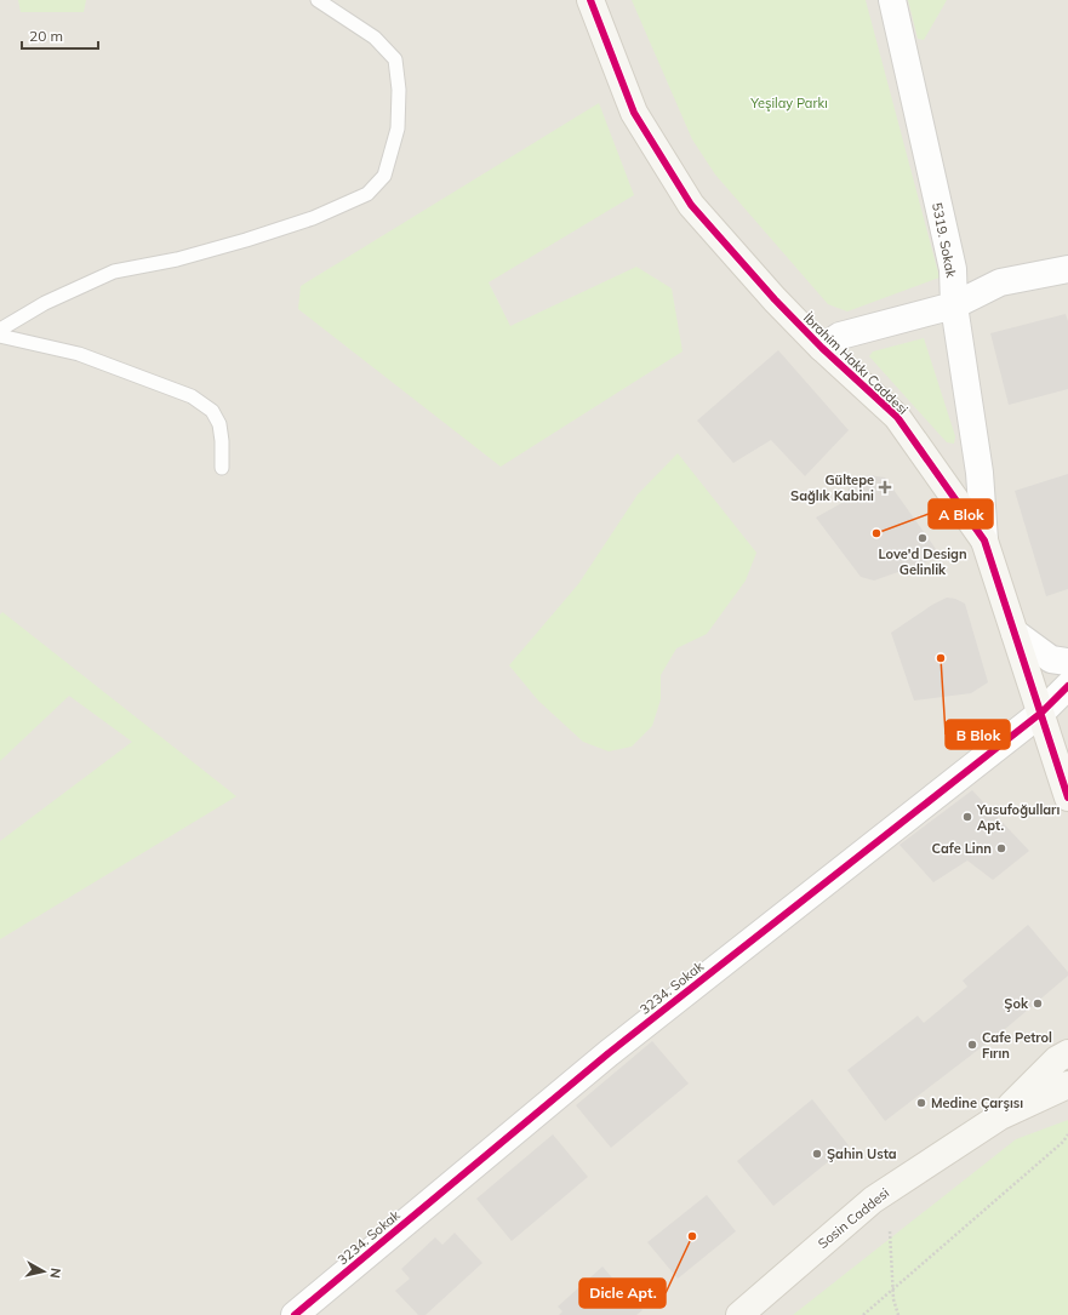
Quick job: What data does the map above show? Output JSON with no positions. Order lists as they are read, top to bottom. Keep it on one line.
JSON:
{"streets":{"street":["5319. Sokak","İbrahim Hakkı Caddesi","3234. Sokak","Sosin Caddesi"]},"crossings":[["5319. Sokak","İbrahim Hakkı Caddesi"],["İbrahim Hakkı Caddesi","3234. Sokak"]],"parks":["Yeşilay Parkı"],"places":{"health":["Gültepe Sağlık Kabini"],"other":["A Blok","Love'd Design Gelinlik","B Blok","Yusufoğulları Apt.","Cafe Linn","Şok","Cafe Petrol Fırın","Medine Çarşısı","Şahin Usta","Dicle Apt."]},"scale_bar":"20 m","north":"right"}
